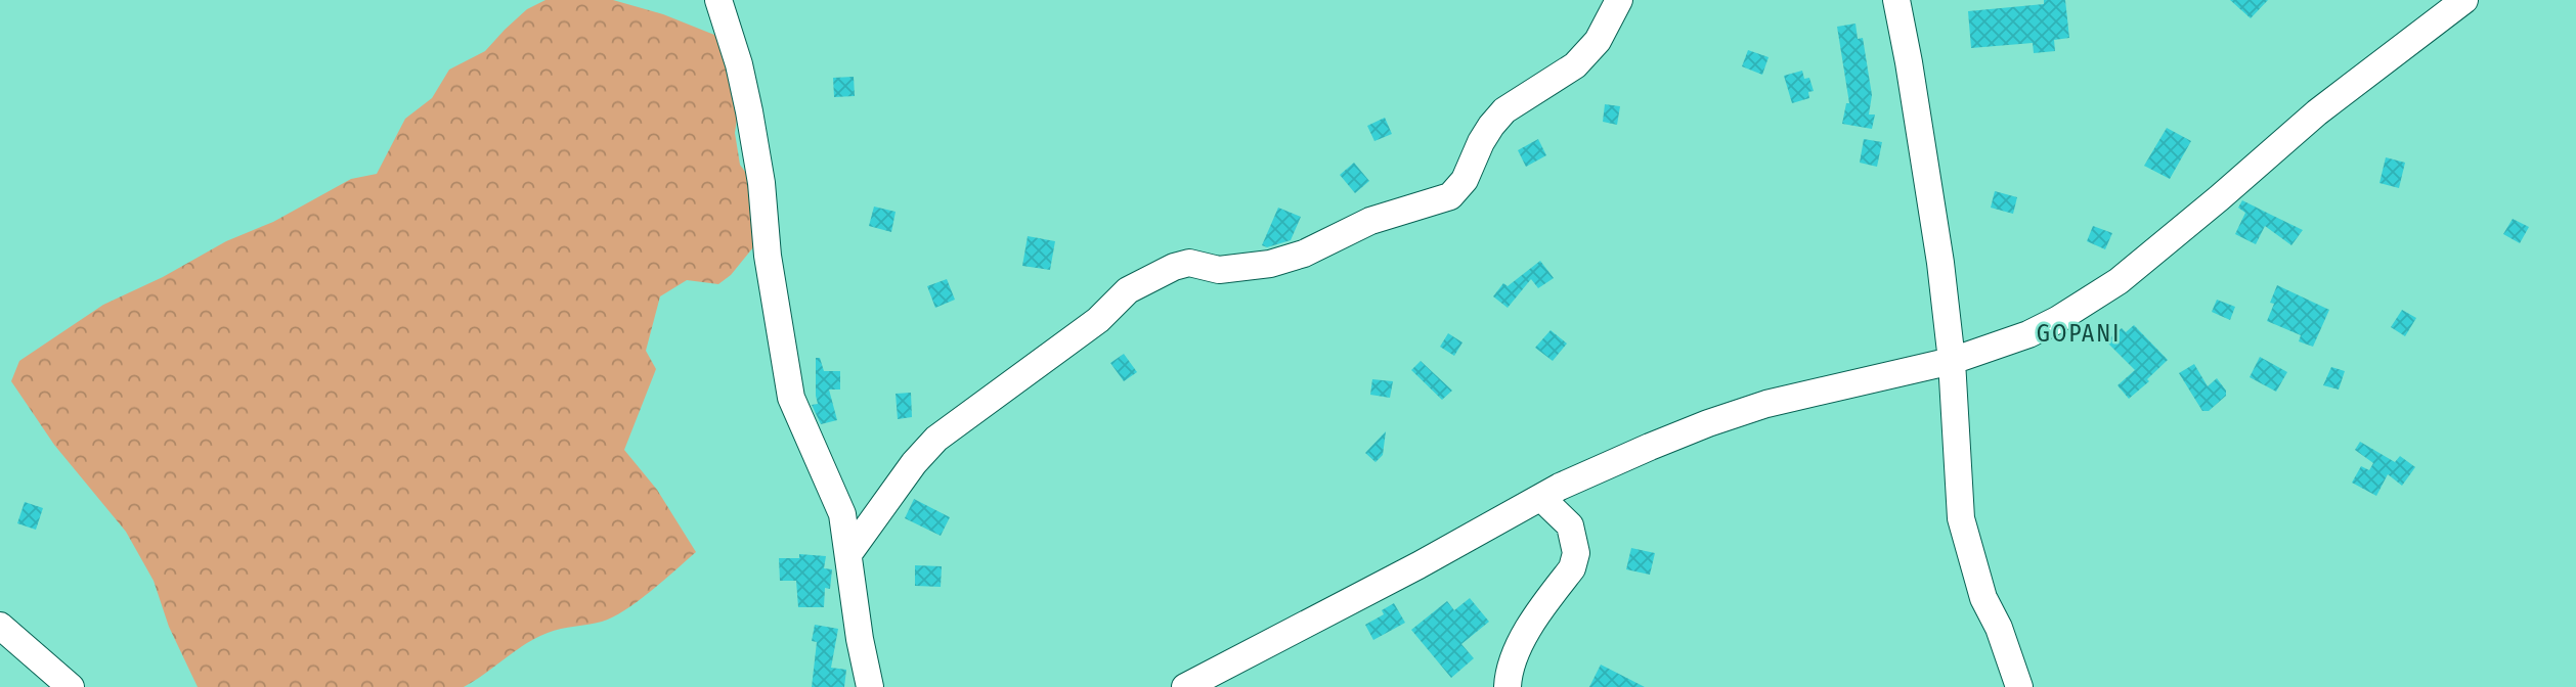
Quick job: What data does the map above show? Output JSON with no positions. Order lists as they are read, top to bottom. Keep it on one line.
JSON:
{"districts":["GOPANI"]}
